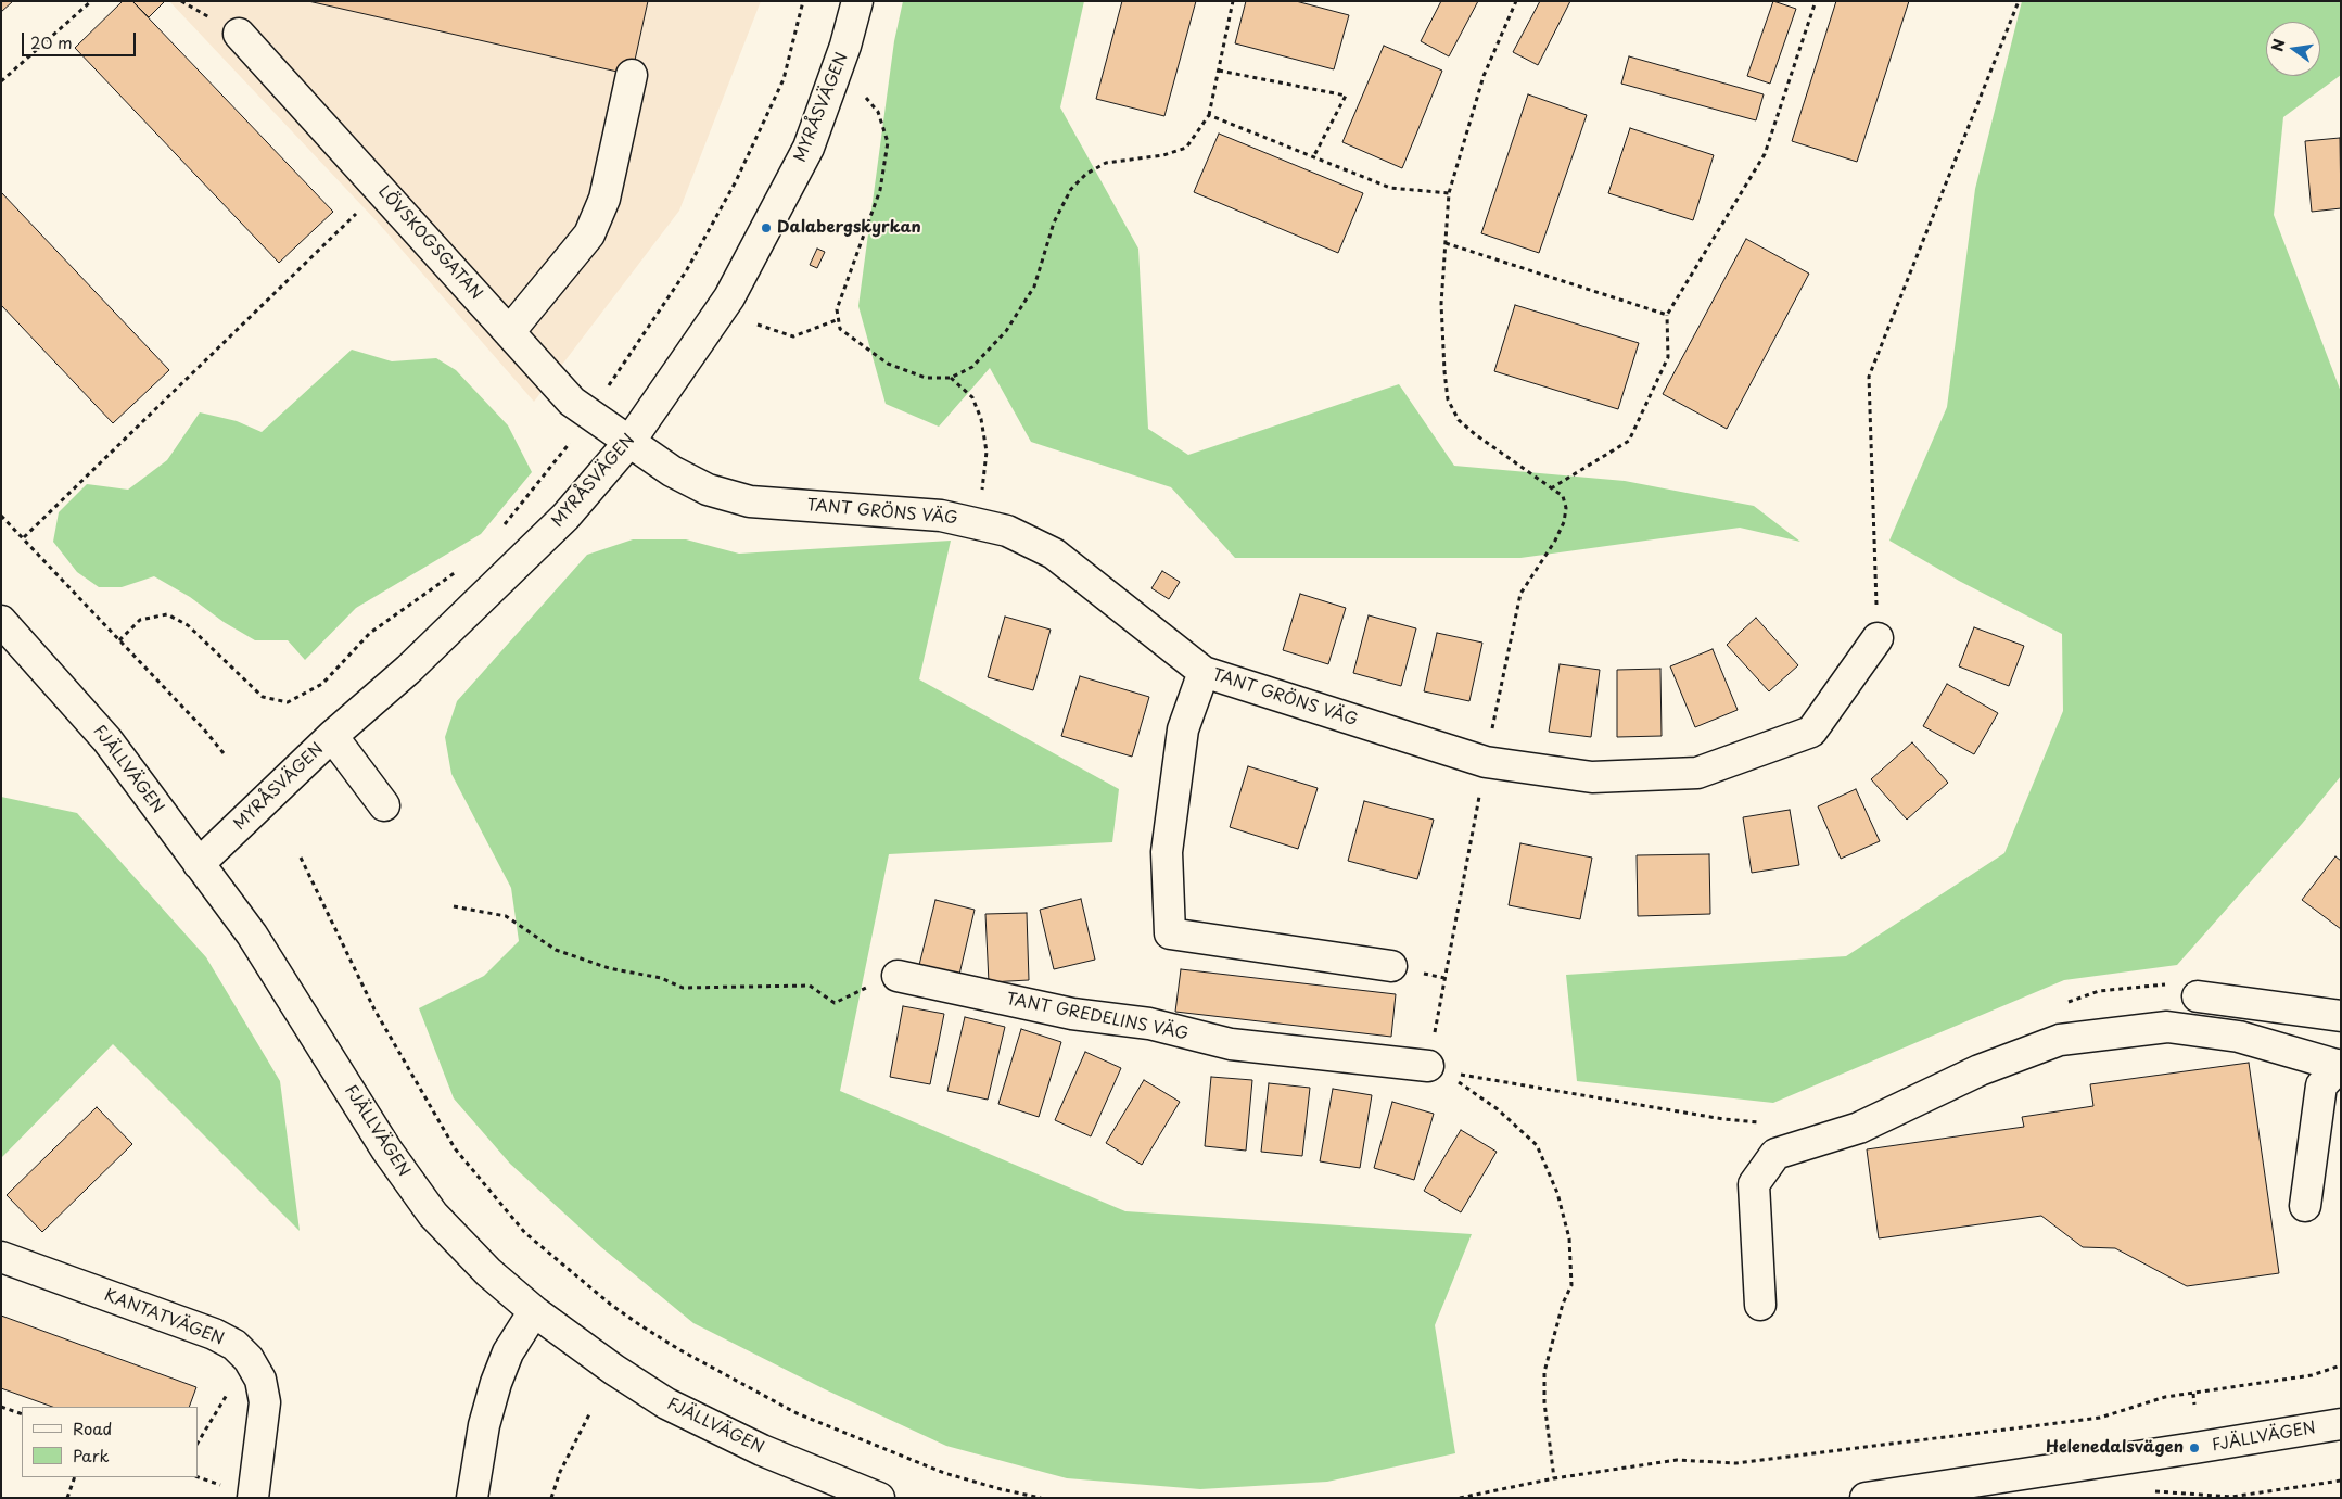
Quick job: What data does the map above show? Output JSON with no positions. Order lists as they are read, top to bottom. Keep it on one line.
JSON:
{"streets":{"street":["MYRÅSVÄGEN","LÖVSKOGSGATAN","TANT GRÖNS VÄG","FJÄLLVÄGEN","TANT GREDELINS VÄG","KANTATVÄGEN"]},"crossings":[["MYRÅSVÄGEN","LÖVSKOGSGATAN"],["MYRÅSVÄGEN","TANT GRÖNS VÄG"],["MYRÅSVÄGEN","FJÄLLVÄGEN"],["LÖVSKOGSGATAN","TANT GRÖNS VÄG"]],"places":["Dalabergskyrkan","Helenedalsvägen"],"legend":["Road","Park"],"scale_bar":"20 m","north":"left"}
